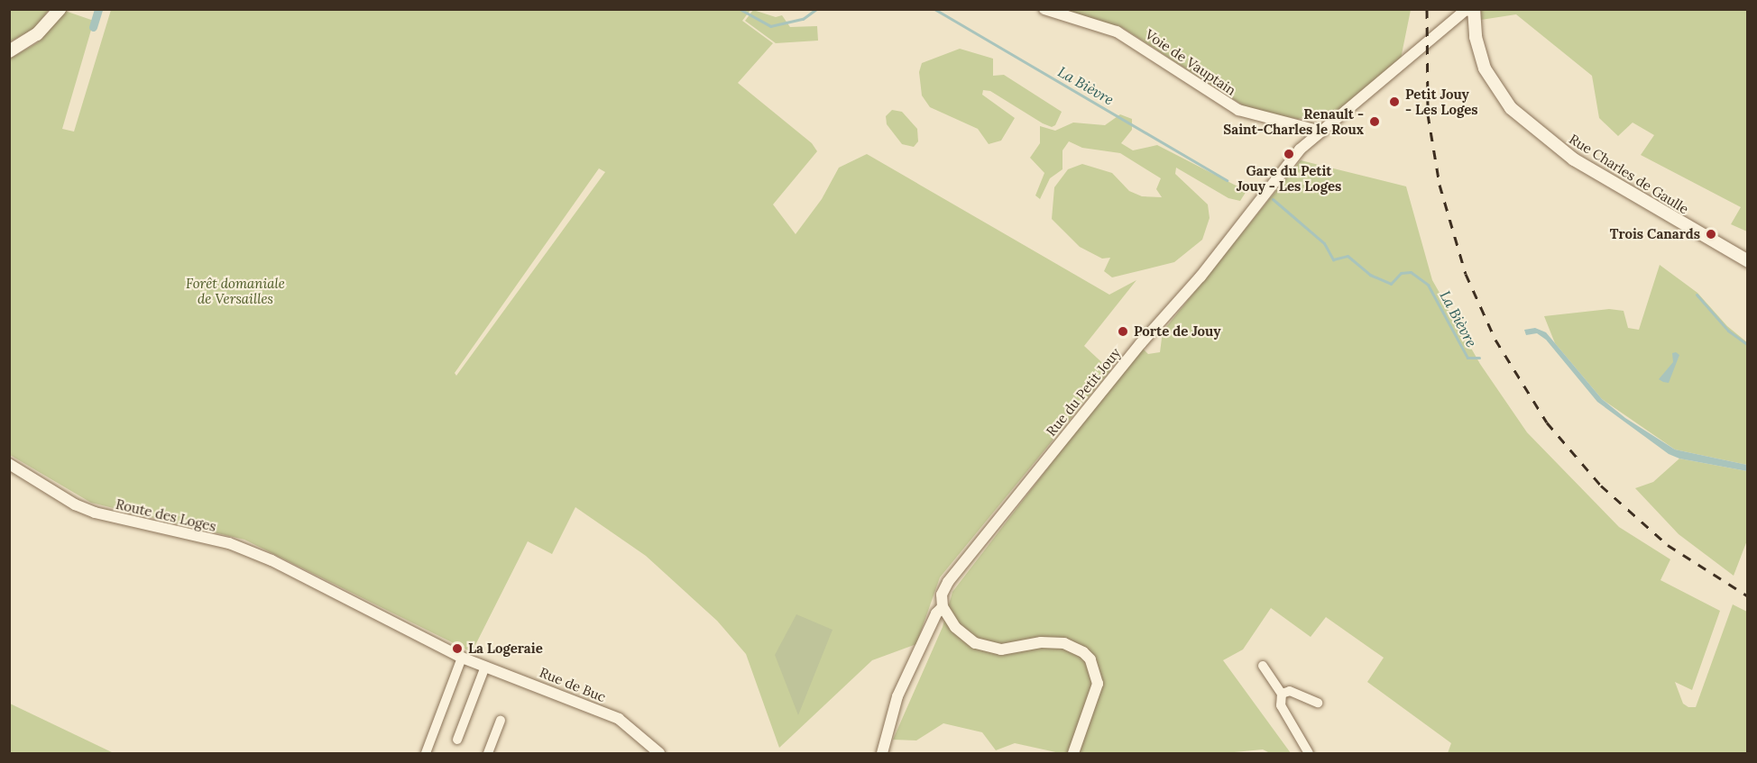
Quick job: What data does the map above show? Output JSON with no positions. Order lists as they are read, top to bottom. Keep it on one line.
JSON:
{"streets":{"main road":["Rue Charles de Gaulle"],"street":["Voie de Vauptain","Rue du Petit Jouy","Route des Loges","Rue de Buc"]},"crossings":[["Voie de Vauptain","Rue du Petit Jouy"],["Rue Charles de Gaulle","Rue du Petit Jouy"],["Route des Loges","Rue de Buc"]],"water":["La Bièvre"],"parks":["Forêt domaniale de Versailles"],"places":["Petit Jouy - Les Loges","Renault - Saint-Charles le Roux","Gare du Petit Jouy - Les Loges","Trois Canards","Porte de Jouy","La Logeraie"]}
